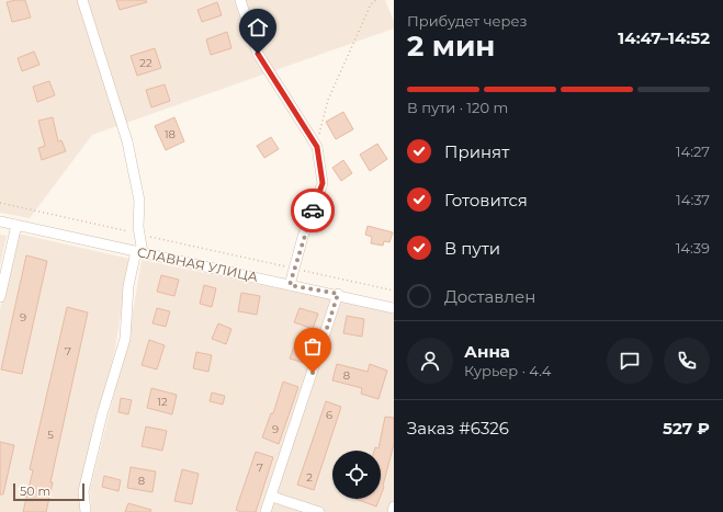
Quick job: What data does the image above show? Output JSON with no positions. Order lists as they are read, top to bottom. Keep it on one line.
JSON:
{"streets":{"street":["СЛАВНАЯ УЛИЦА"]},"house_numbers":["22","18","9","7","8","12","6","9","5","7","2","8"],"scale_bar":"50 m","page":{"heading":["2 мин","Прибудет через","14:47–14:52"],"panel":["Анна","Курьер · 4.4","Заказ #6326","527 ₽"],"bar":"В пути · 120 m","list":[["Принят","14:27"],["Готовится","14:37"],["В пути","14:39"],"Доставлен"],"scale":"50 m"}}
